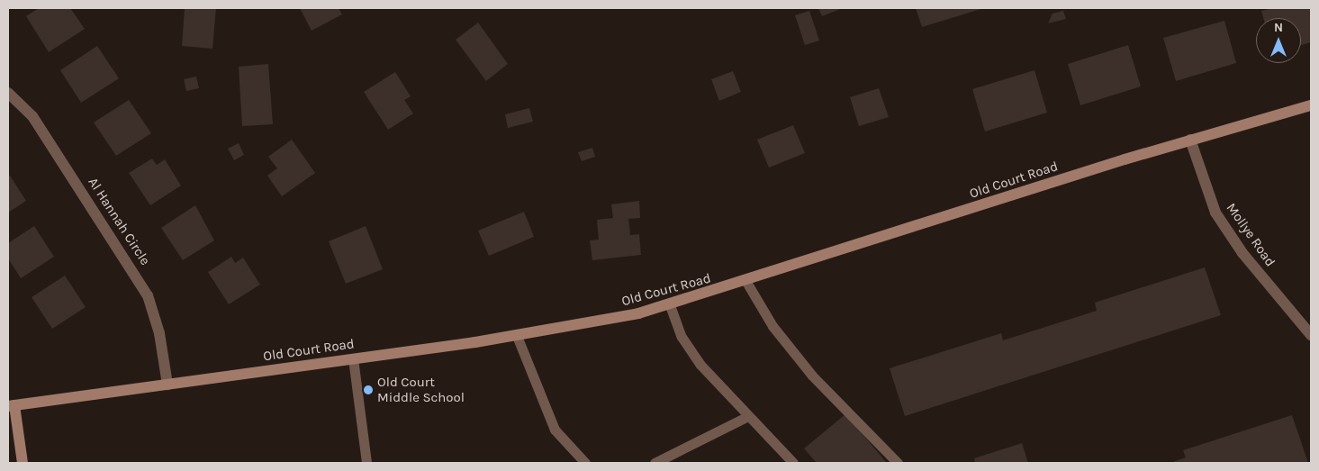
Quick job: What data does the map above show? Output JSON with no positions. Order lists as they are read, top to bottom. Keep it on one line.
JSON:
{"streets":{"main road":["Old Court Road"],"street":["Al Hannah Circle","Mollye Road"]},"crossings":[["Old Court Road","Al Hannah Circle"],["Old Court Road","Mollye Road"]],"places":["Old Court Middle School"],"north":"top"}
